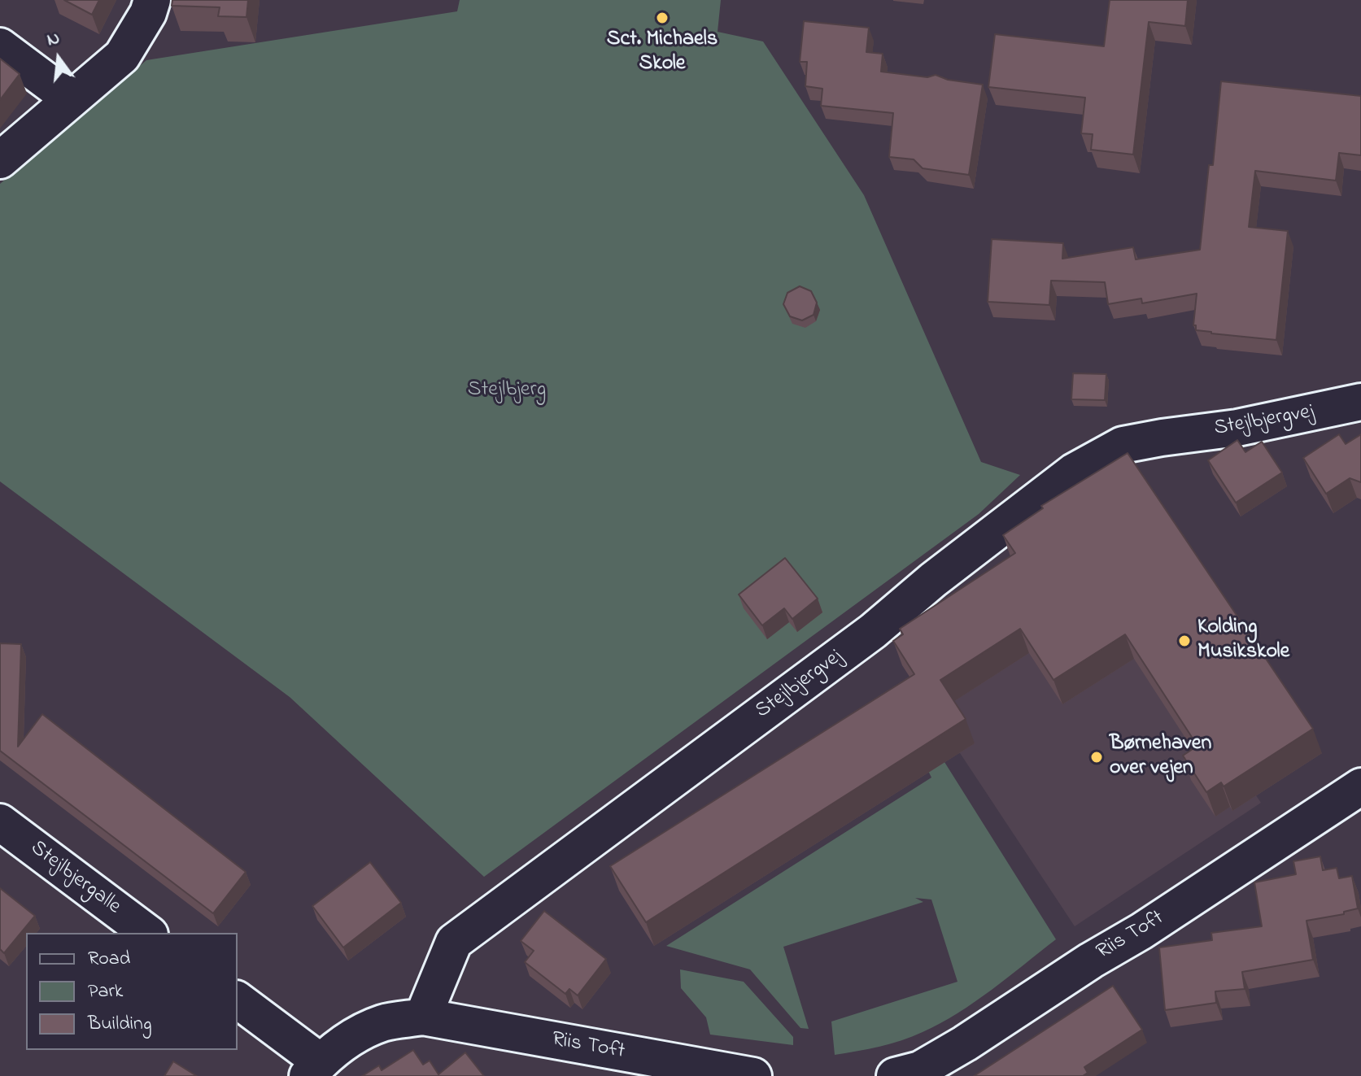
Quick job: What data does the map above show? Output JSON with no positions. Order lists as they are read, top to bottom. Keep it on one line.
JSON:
{"streets":{"street":["Stejlbjergvej","Stejlbjergalle","Riis Toft"]},"crossings":[["Stejlbjergvej","Riis Toft"]],"parks":["Stejlbjerg"],"places":["Sct. Michaels Skole","Kolding Musikskole","Børnehaven over vejen"],"legend":["Road","Park","Building"],"north":"top"}
